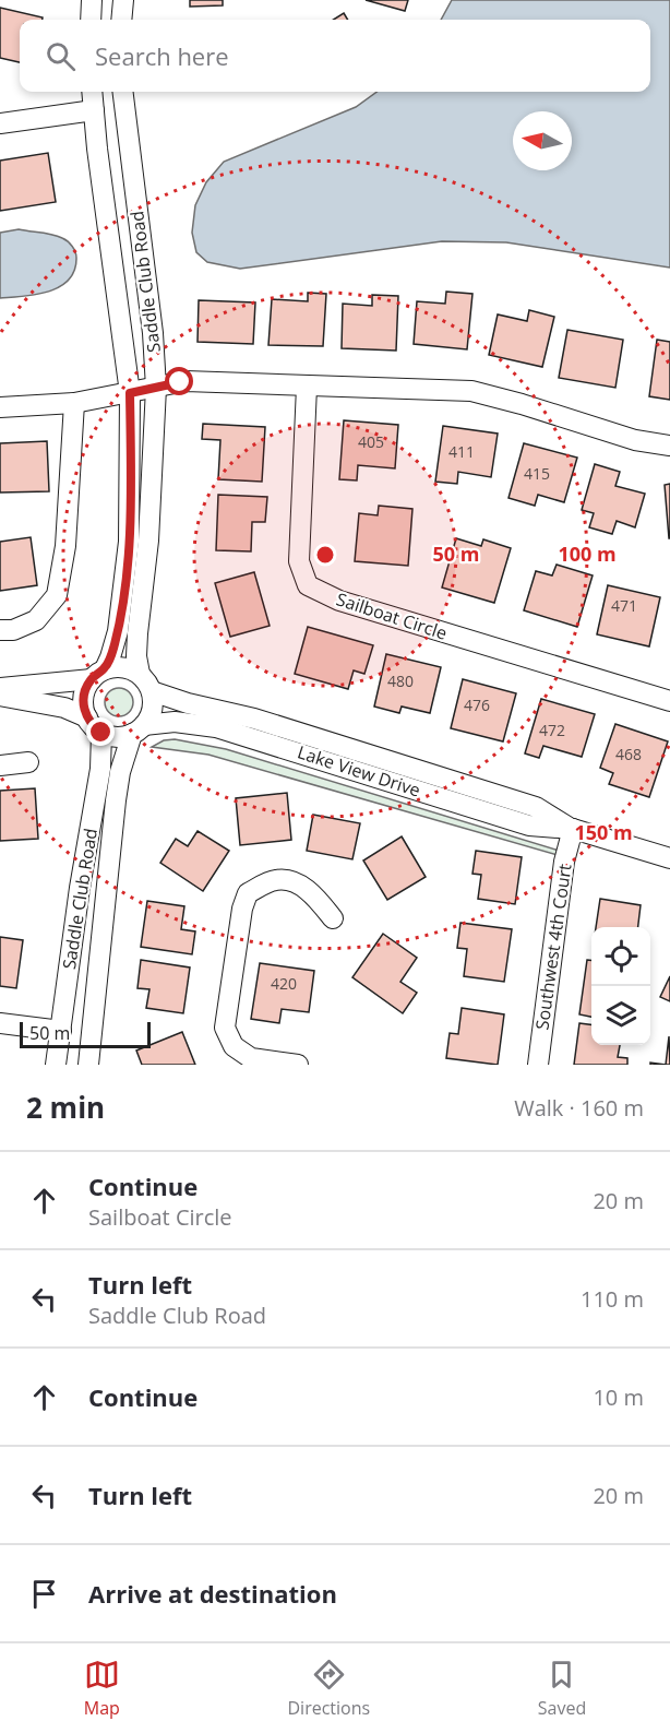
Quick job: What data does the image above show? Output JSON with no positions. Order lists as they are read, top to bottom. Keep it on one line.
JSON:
{"streets":{"street":["Saddle Club Road","Sailboat Circle","Lake View Drive","Southwest 4th Court"]},"crossings":[["Saddle Club Road","Lake View Drive"],["Lake View Drive","Southwest 4th Court"]],"house_numbers":["405","411","415","471","480","476","472","468","420"],"scale_bar":"50 m","north":"left","page":{"search":"Search here","scale":"50 m","heading":["2 min","Walk · 160 m"],"list":[["Continue","Sailboat Circle","20 m"],["Turn left","Saddle Club Road","110 m"],["Continue","10 m"],["Turn left","20 m"],"Arrive at destination"],"nav":["Map","Directions","Saved"]},"rings":["50 m","100 m","150 m"]}
